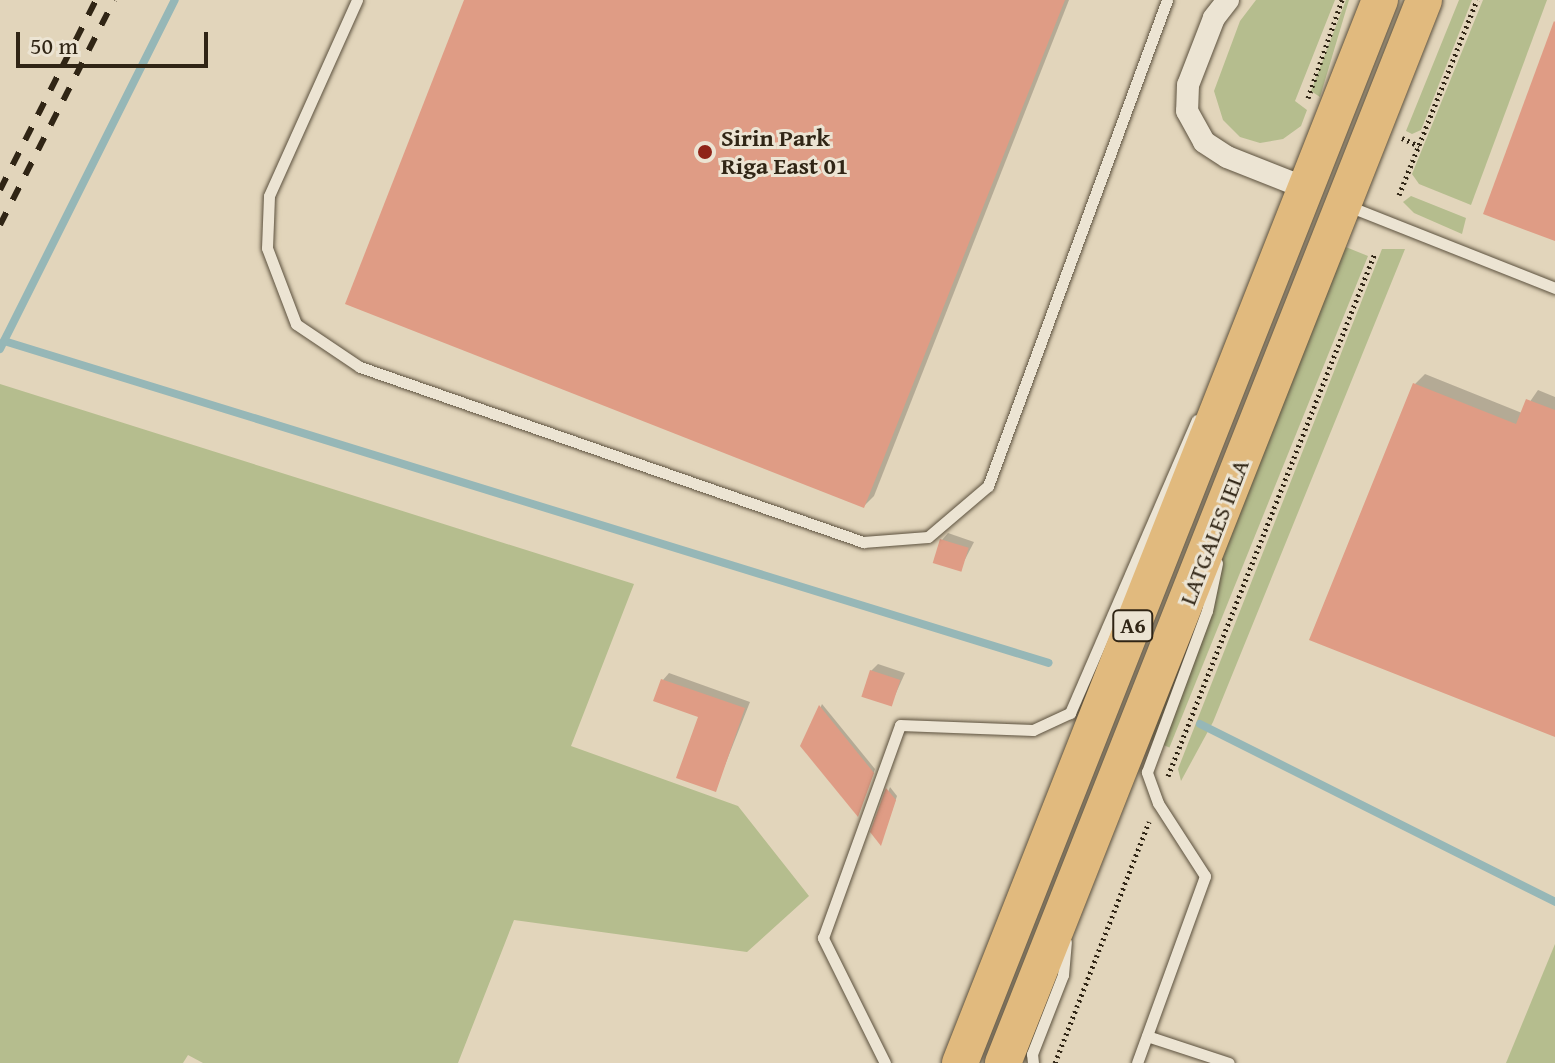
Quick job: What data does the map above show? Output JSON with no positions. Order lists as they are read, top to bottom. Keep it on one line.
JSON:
{"streets":{"highway":["LATGALES IELA","A6"]},"places":["Sirin Park Riga East 01"],"scale_bar":"50 m"}
